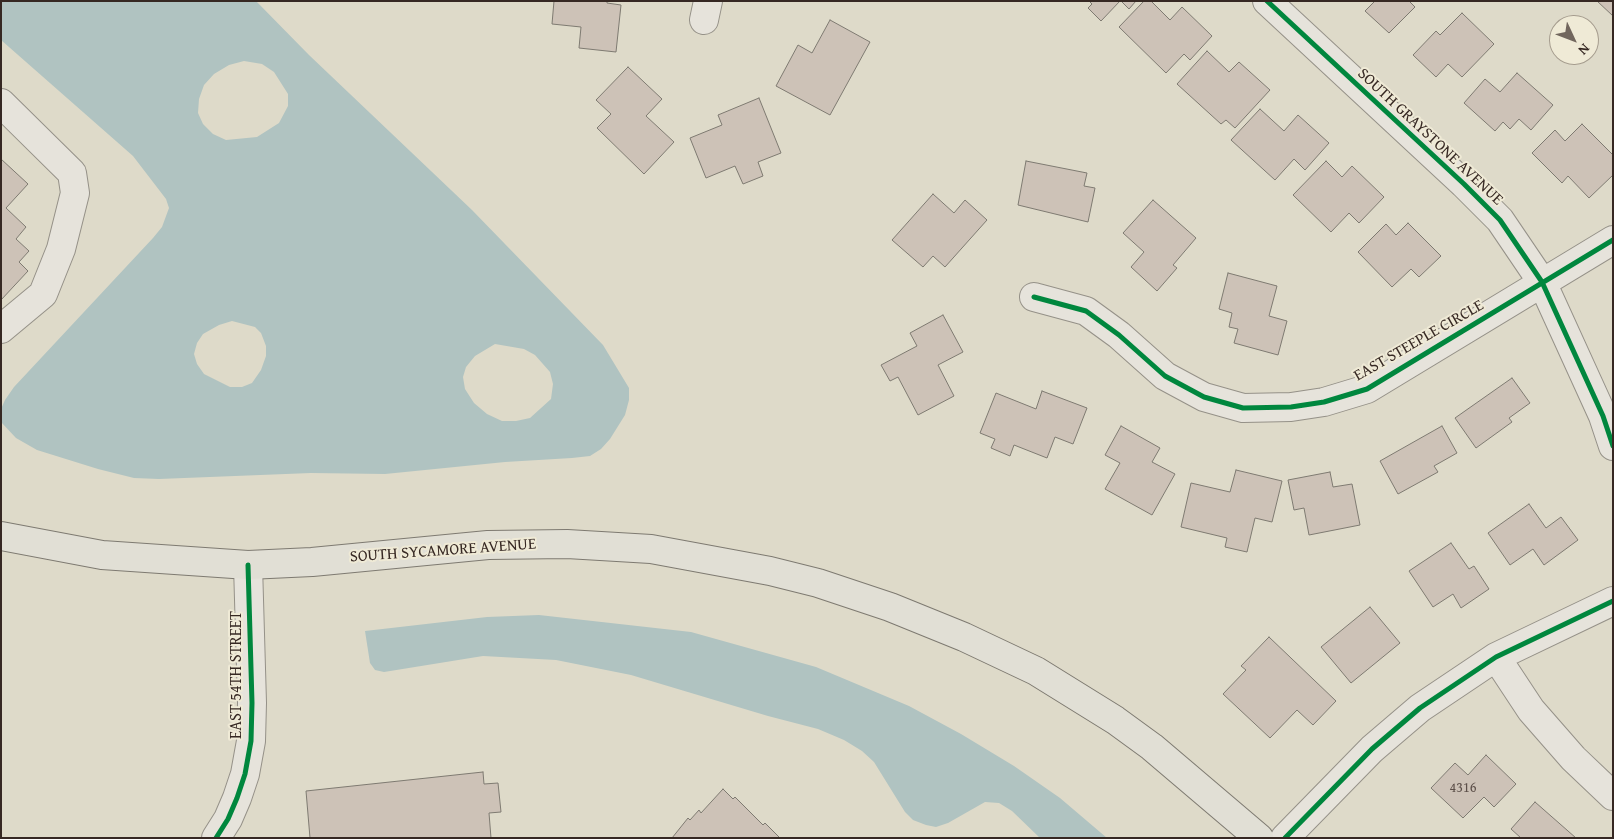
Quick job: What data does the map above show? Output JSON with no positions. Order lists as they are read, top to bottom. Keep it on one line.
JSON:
{"streets":{"main road":["SOUTH SYCAMORE AVENUE"],"street":["SOUTH GRAYSTONE AVENUE","EAST STEEPLE CIRCLE","EAST 54TH STREET"]},"crossings":[["SOUTH GRAYSTONE AVENUE","EAST STEEPLE CIRCLE"],["SOUTH SYCAMORE AVENUE","EAST 54TH STREET"]],"house_numbers":["4316"],"north":"bottom right"}
